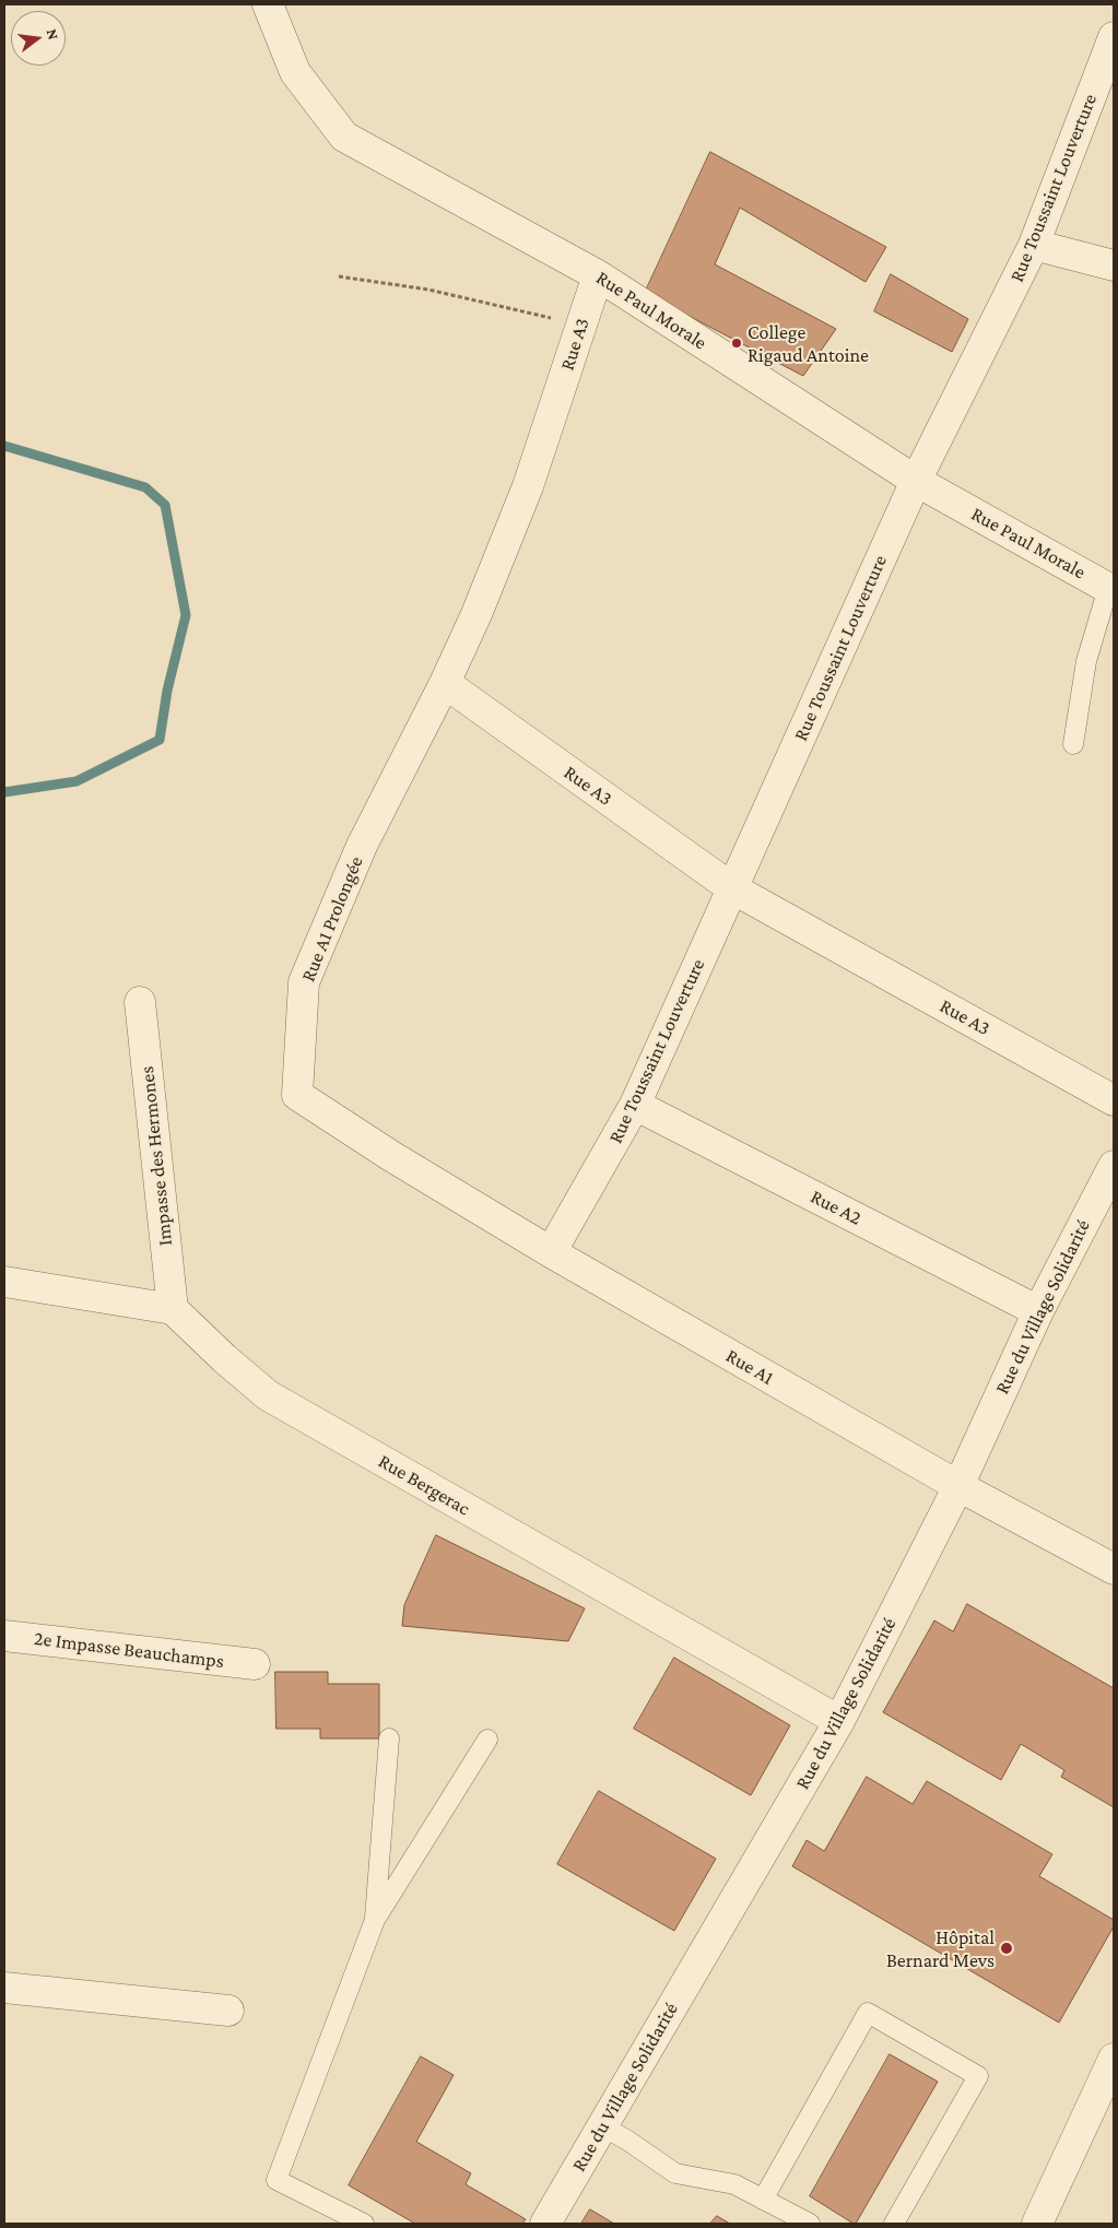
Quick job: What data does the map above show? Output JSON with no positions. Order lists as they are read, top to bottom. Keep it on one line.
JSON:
{"streets":{"street":["Rue Toussaint Louverture","Rue Paul Morale","Rue A3","Rue A1 Prolongée","Impasse des Hermones","Rue A2","Rue du Village Solidarité","Rue A1","Rue Bergerac","2e Impasse Beauchamps"]},"crossings":[["Rue Toussaint Louverture","Rue Paul Morale"],["Rue Toussaint Louverture","Rue A3"],["Rue Toussaint Louverture","Rue A2"],["Rue Toussaint Louverture","Rue A1"],["Rue Paul Morale","Rue A3"],["Rue A3","Rue A1 Prolongée"],["Rue A1 Prolongée","Rue A1"],["Impasse des Hermones","Rue Bergerac"],["Rue A2","Rue du Village Solidarité"],["Rue du Village Solidarité","Rue A1"],["Rue du Village Solidarité","Rue Bergerac"]],"places":["College Rigaud Antoine","Hôpital Bernard Mevs"],"north":"right"}
